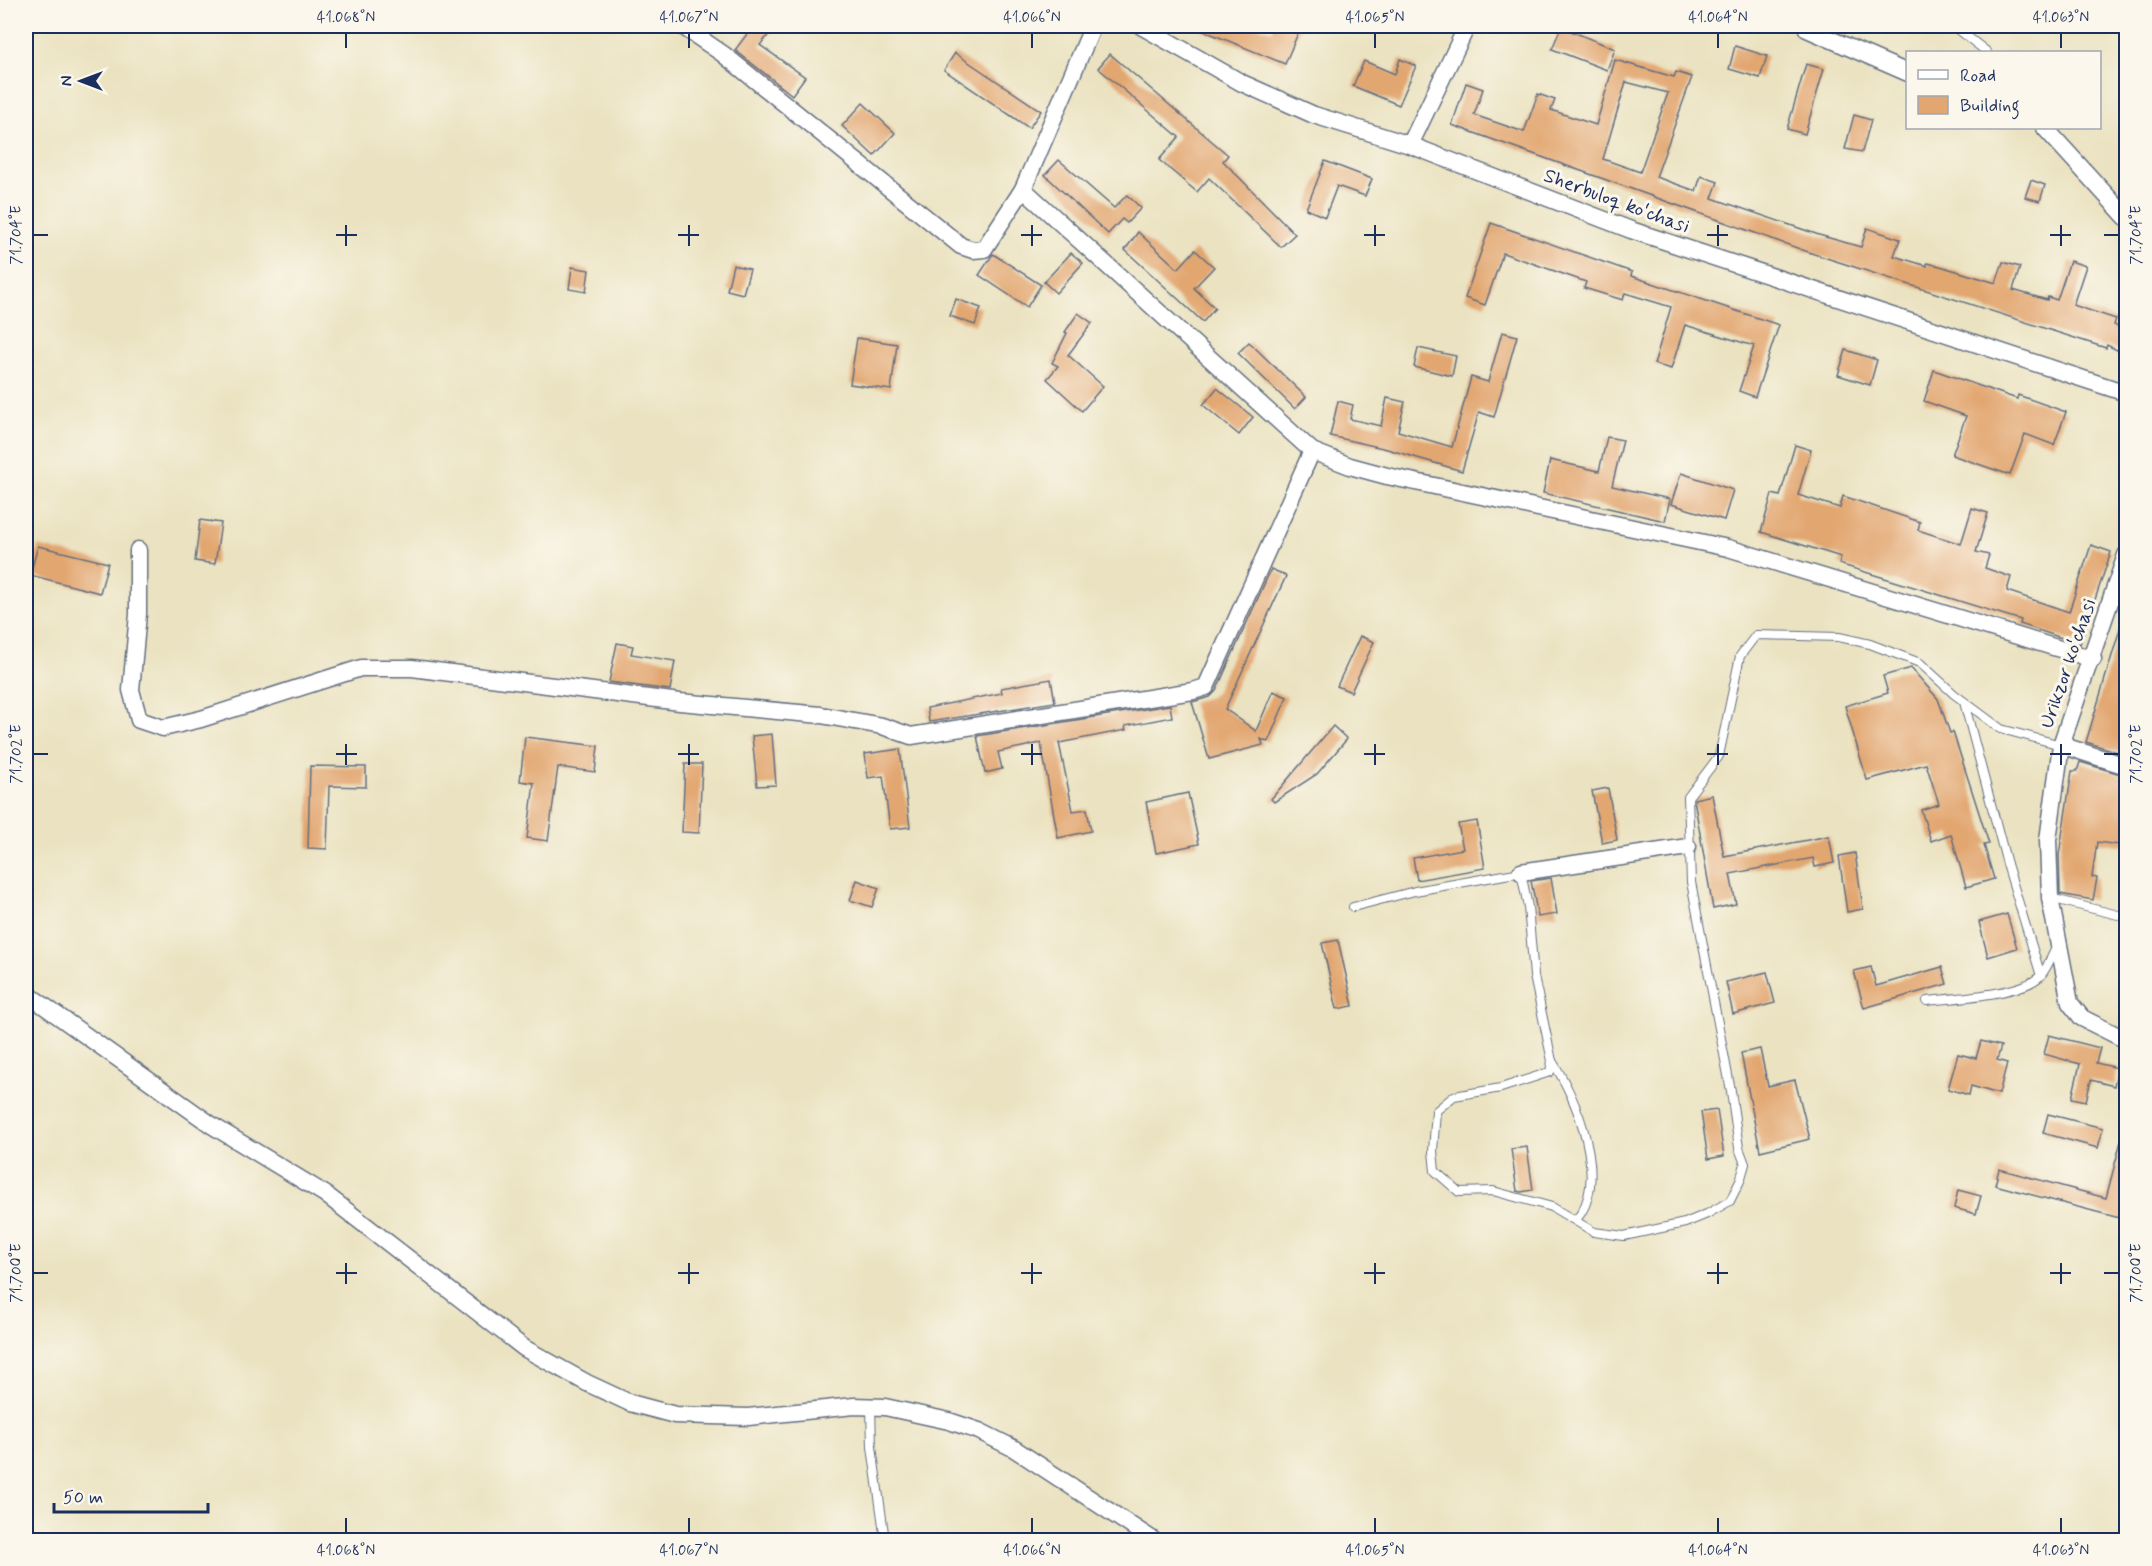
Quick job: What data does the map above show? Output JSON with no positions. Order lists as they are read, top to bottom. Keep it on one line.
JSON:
{"streets":{"street":["Sherbuloq koʻchasi","Urikzor koʻchasi"]},"legend":["Road","Building"],"scale_bar":"50 m","north":"left","coordinates":["41.068°N","41.067°N","41.066°N","41.065°N","41.064°N","41.063°N","71.704°E","71.702°E","71.700°E"]}
